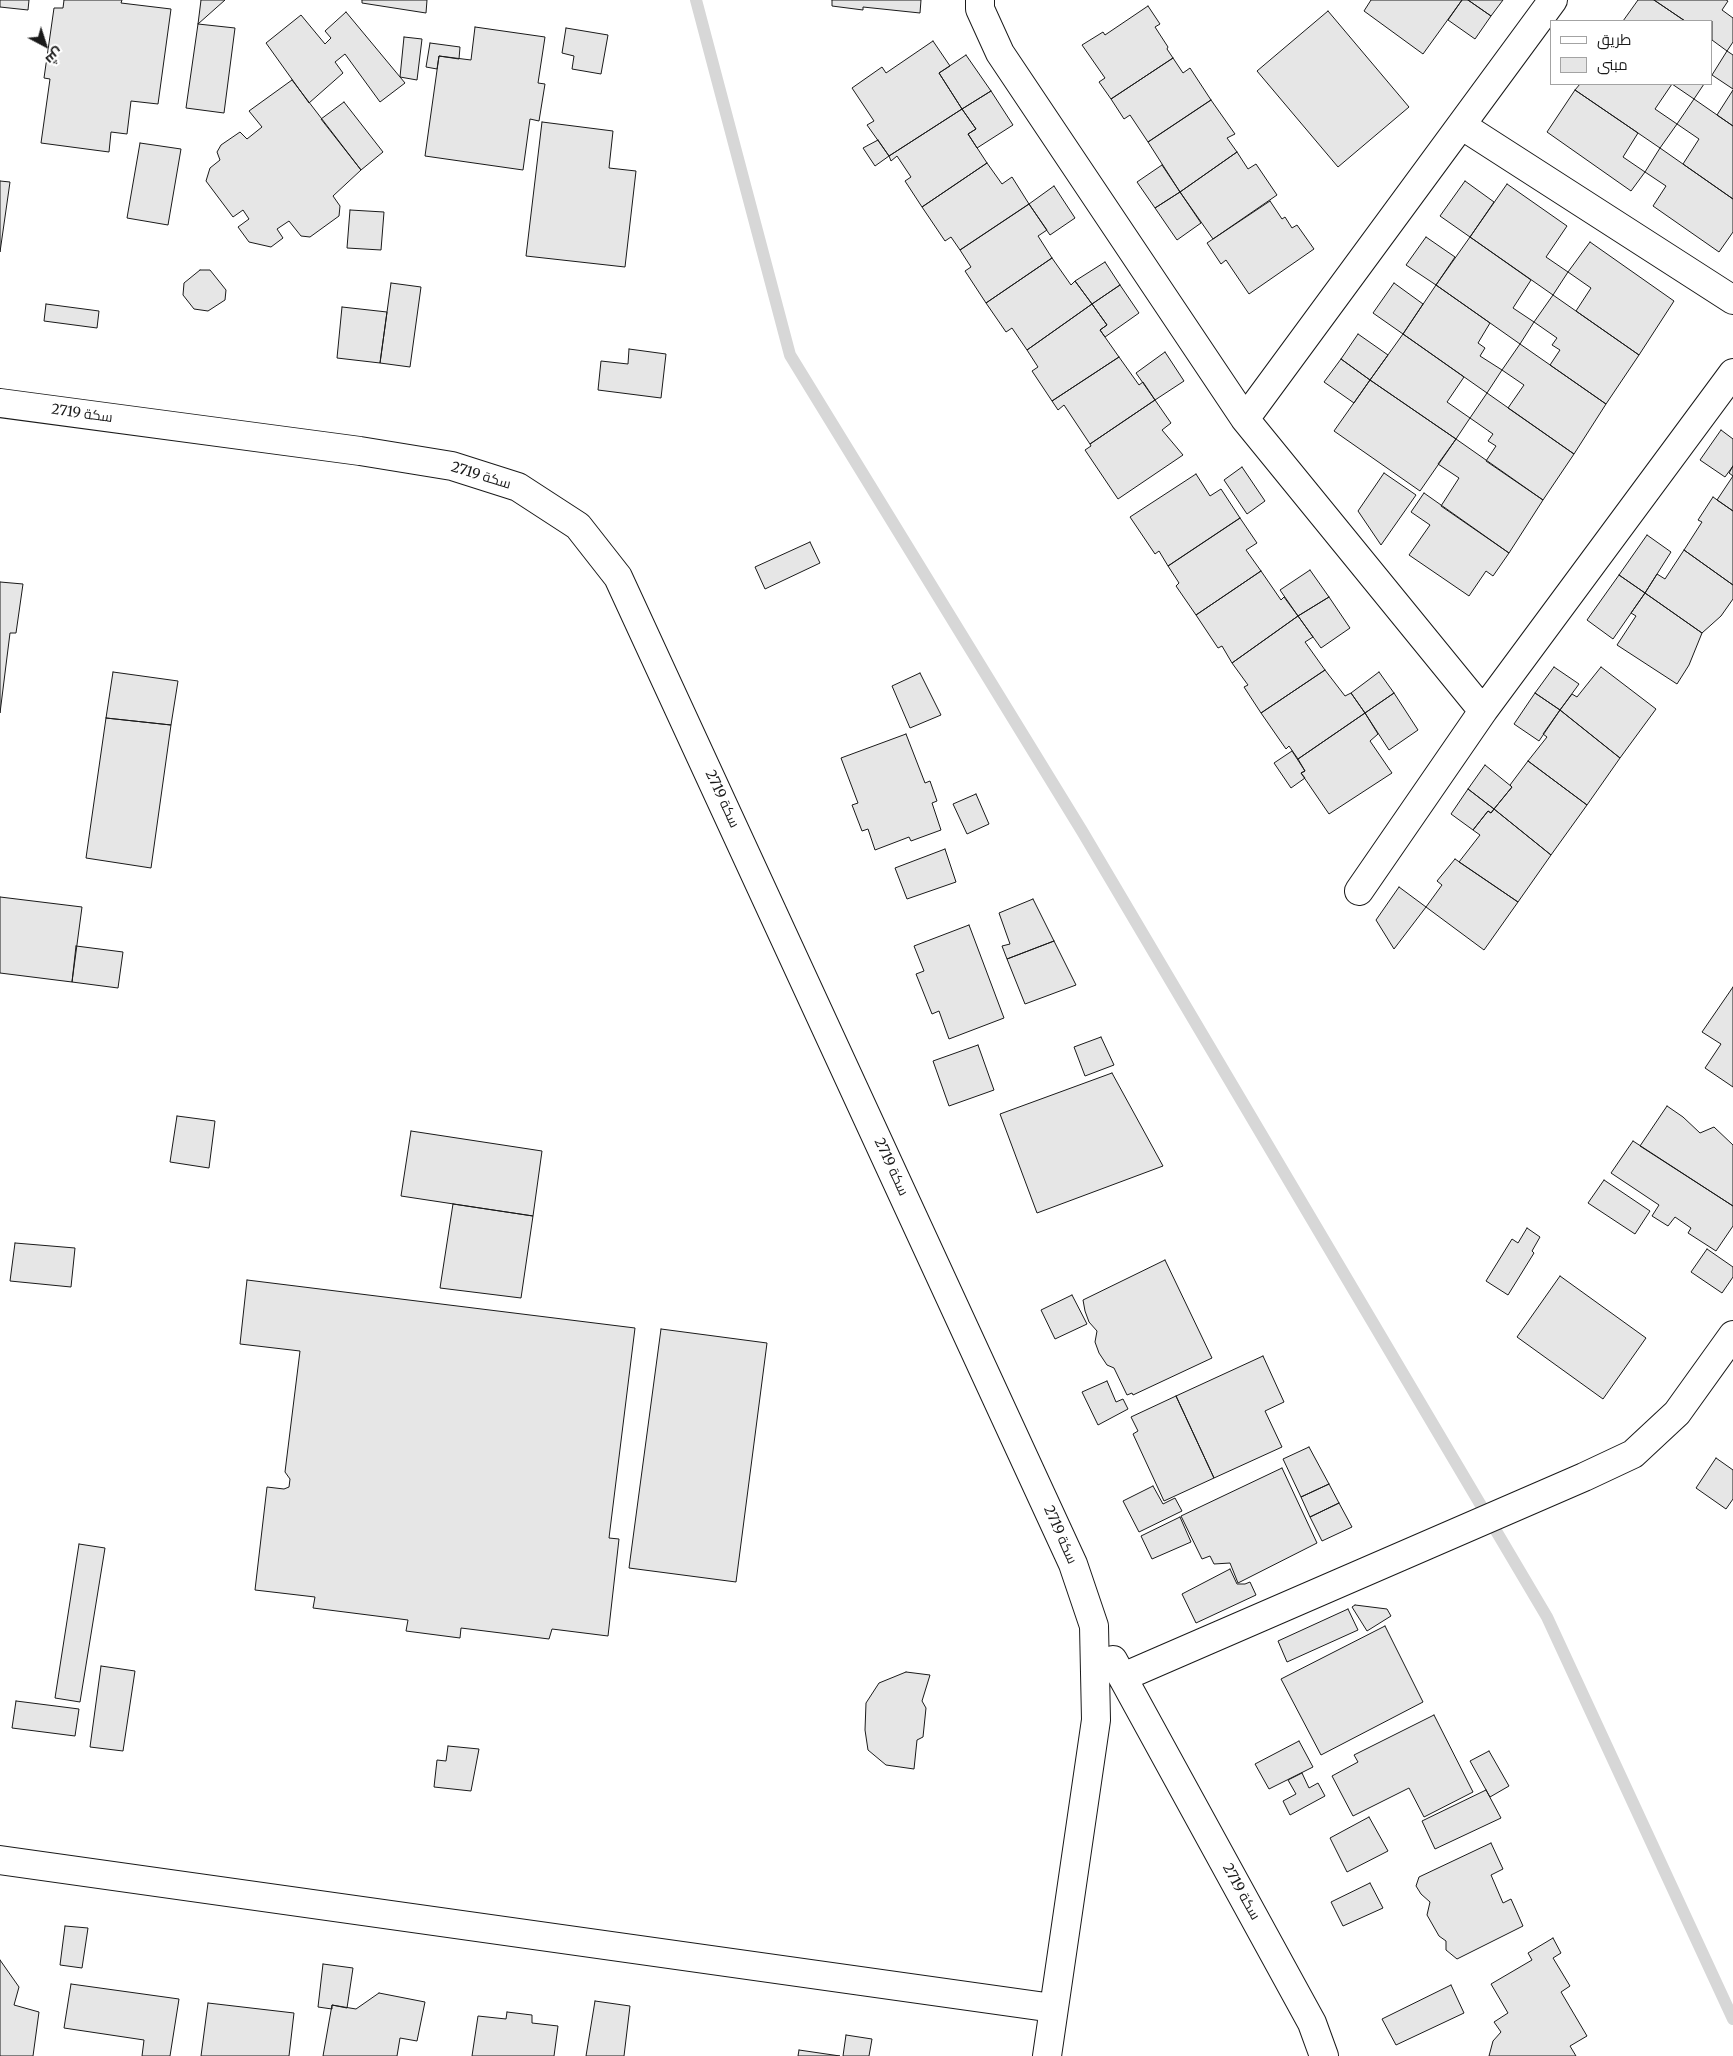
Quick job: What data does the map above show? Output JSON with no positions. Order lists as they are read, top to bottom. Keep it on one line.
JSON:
{"streets":{"street":["سكة 2719"]},"legend":["طريق","مبنى"],"north":"bottom right"}
